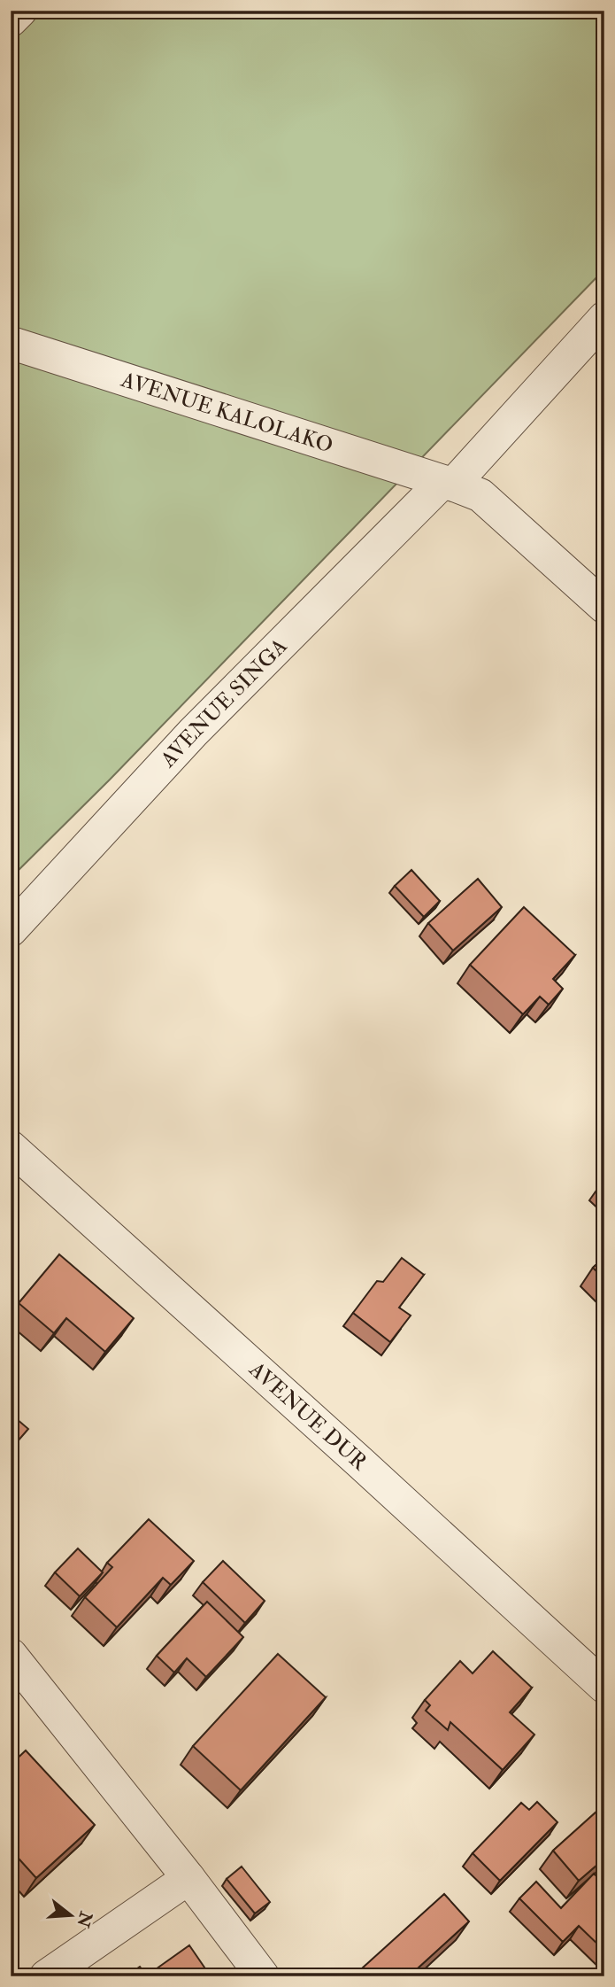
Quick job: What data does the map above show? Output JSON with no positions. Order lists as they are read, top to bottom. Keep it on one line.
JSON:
{"streets":{"street":["AVENUE KALOLAKO","AVENUE SINGA","AVENUE DUR"]},"crossings":[["AVENUE KALOLAKO","AVENUE SINGA"]],"north":"right"}
